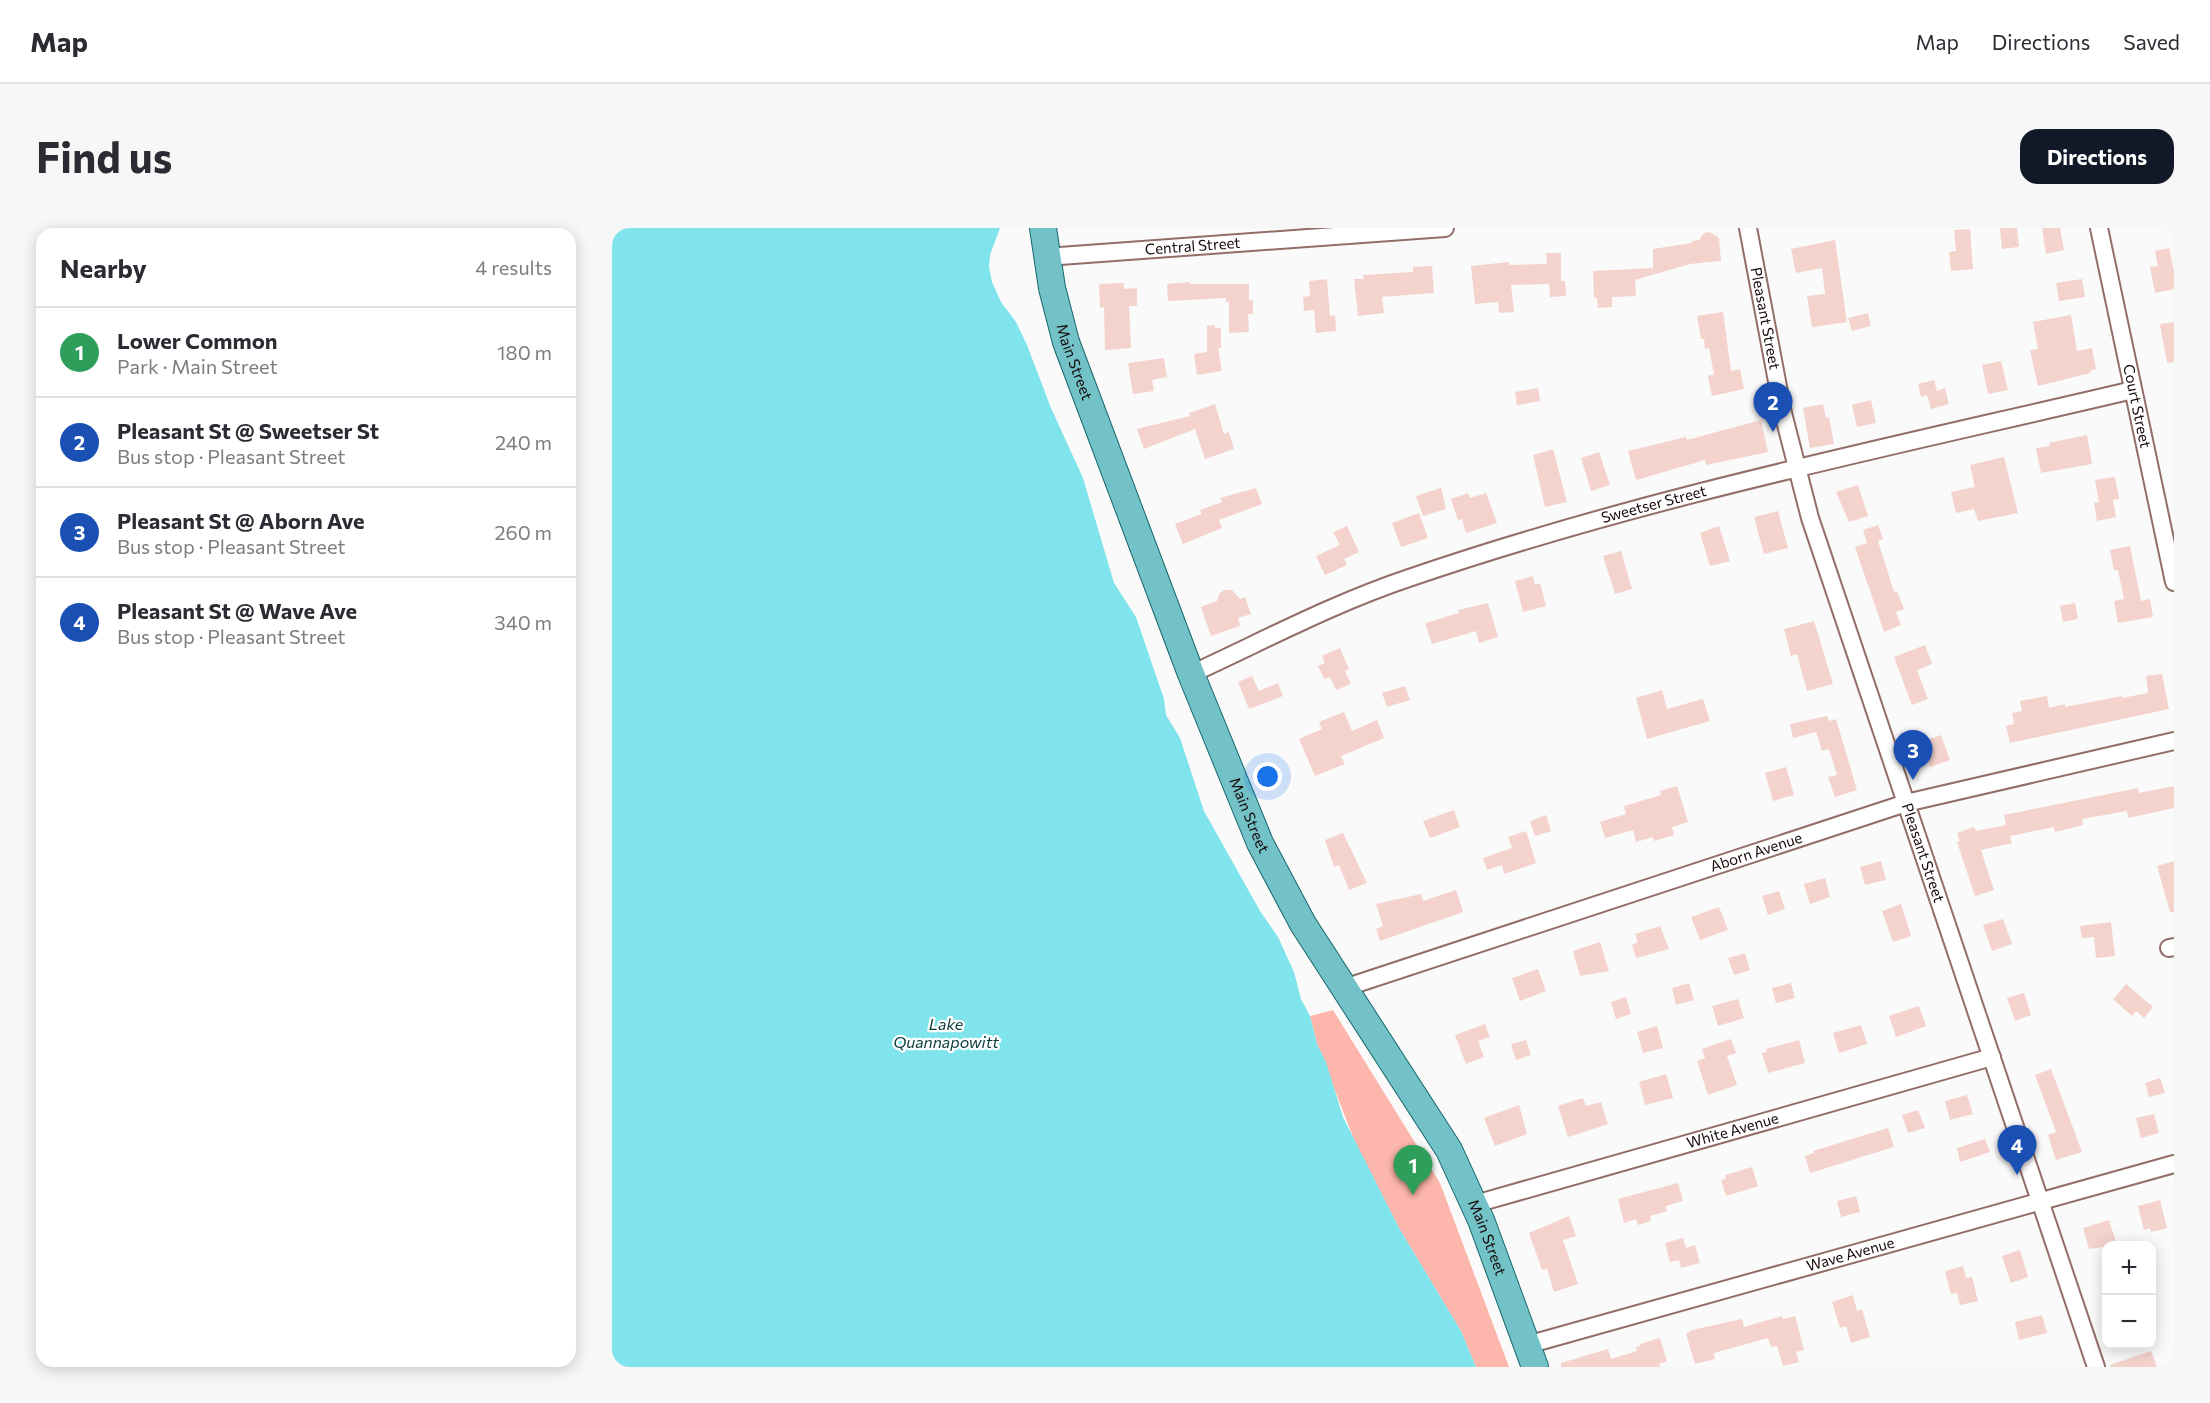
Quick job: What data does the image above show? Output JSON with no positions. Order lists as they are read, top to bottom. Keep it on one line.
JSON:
{"streets":{"main road":["Main Street"],"street":["Central Street","Pleasant Street","Court Street","Sweetser Street","Aborn Avenue","White Avenue","Wave Avenue"]},"crossings":[["Central Street","Main Street"],["Pleasant Street","Sweetser Street"],["Pleasant Street","Aborn Avenue"],["Pleasant Street","White Avenue"],["Pleasant Street","Wave Avenue"],["Main Street","Sweetser Street"],["Main Street","Aborn Avenue"],["Main Street","White Avenue"],["Main Street","Wave Avenue"],["Court Street","Sweetser Street"]],"water":["Lake Quannapowitt"],"page":{"header":"Map","nav":["Map","Directions","Saved"],"buttons":"Directions","title":"Find us","heading":["Nearby","4 results"],"list":[{"mark":"1","name":"Lower Common","note":"Park · Main Street","value":"180 m"},{"mark":"2","name":"Pleasant St @ Sweetser St","note":"Bus stop · Pleasant Street","value":"240 m"},{"mark":"3","name":"Pleasant St @ Aborn Ave","note":"Bus stop · Pleasant Street","value":"260 m"},{"mark":"4","name":"Pleasant St @ Wave Ave","note":"Bus stop · Pleasant Street","value":"340 m"}],"pins":["2","3","4","1"],"map_buttons":["+","−"]}}
